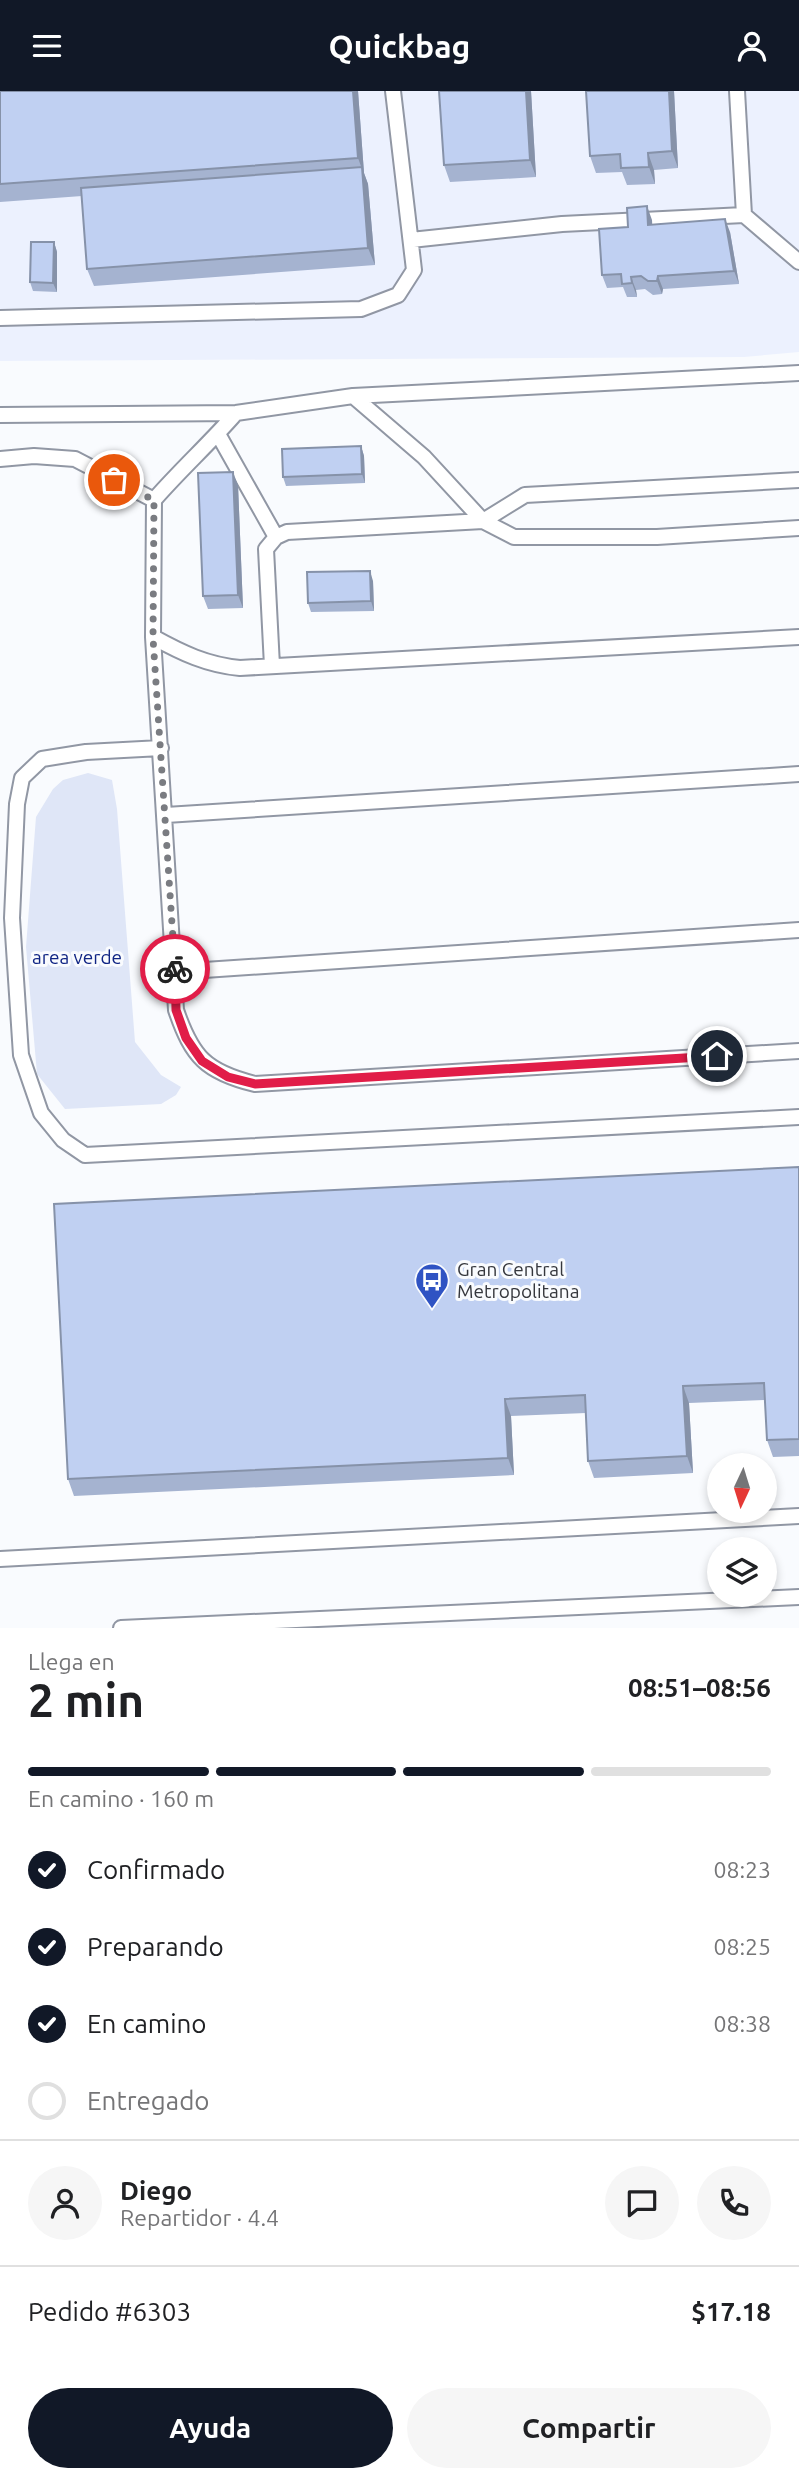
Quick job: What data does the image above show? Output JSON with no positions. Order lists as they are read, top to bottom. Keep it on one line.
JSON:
{"parks":["area verde"],"places":{"bus stop":["Gran Central Metropolitana"]},"north":"bottom","page":{"header":"Quickbag","heading":["2 min","Llega en","08:51–08:56"],"panel":["Diego","Repartidor · 4.4","Pedido #6303","$17.18"],"bar":"En camino · 160 m","list":[["Confirmado","08:23"],["Preparando","08:25"],["En camino","08:38"],"Entregado"],"buttons":["Ayuda","Compartir"]}}
